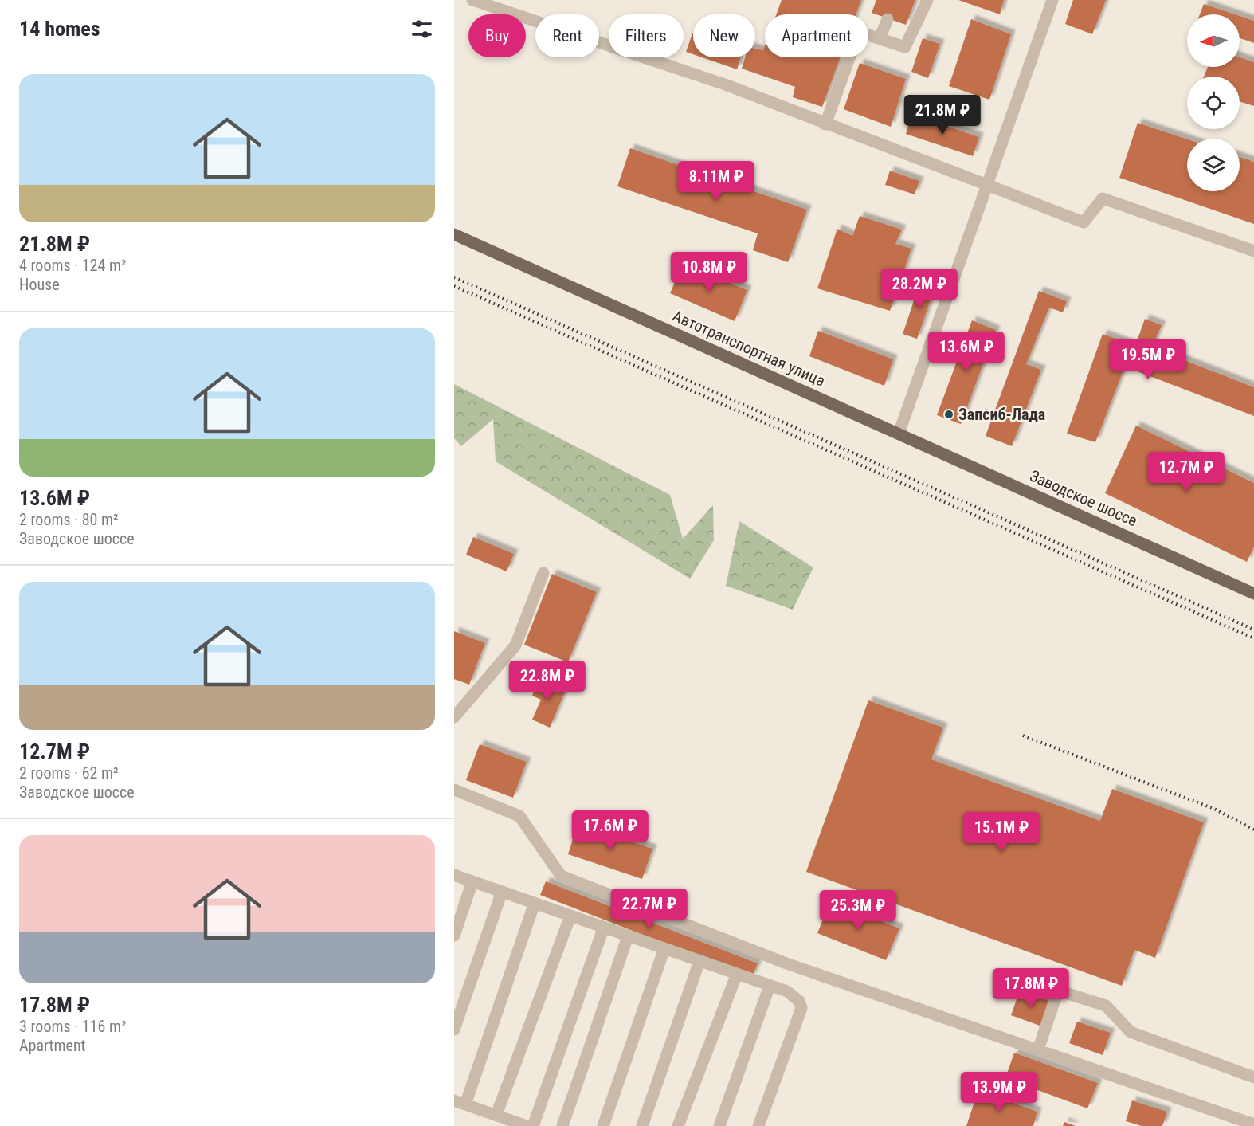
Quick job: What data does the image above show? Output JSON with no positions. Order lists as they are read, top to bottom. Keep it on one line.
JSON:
{"streets":{"main road":["Автотранспортная улица","Заводское шоссе"]},"crossings":[["Автотранспортная улица","Заводское шоссе"]],"places":["Запсиб-Лада"],"north":"left","page":{"heading":"14 homes","chip":["Buy","Rent","Filters","New","Apartment"],"list":[{"name":"21.8M ₽","note":"4 rooms · 124 m² · House"},{"name":"13.6M ₽","note":"2 rooms · 80 m² · Заводское шоссе"},{"name":"12.7M ₽","note":"2 rooms · 62 m² · Заводское шоссе"},{"name":"17.8M ₽","note":"3 rooms · 116 m² · Apartment"}],"price":["21.8M ₽","8.11M ₽","10.8M ₽","28.2M ₽","13.6M ₽","19.5M ₽","12.7M ₽","22.8M ₽","17.6M ₽","15.1M ₽","22.7M ₽","25.3M ₽","17.8M ₽","13.9M ₽"]}}
